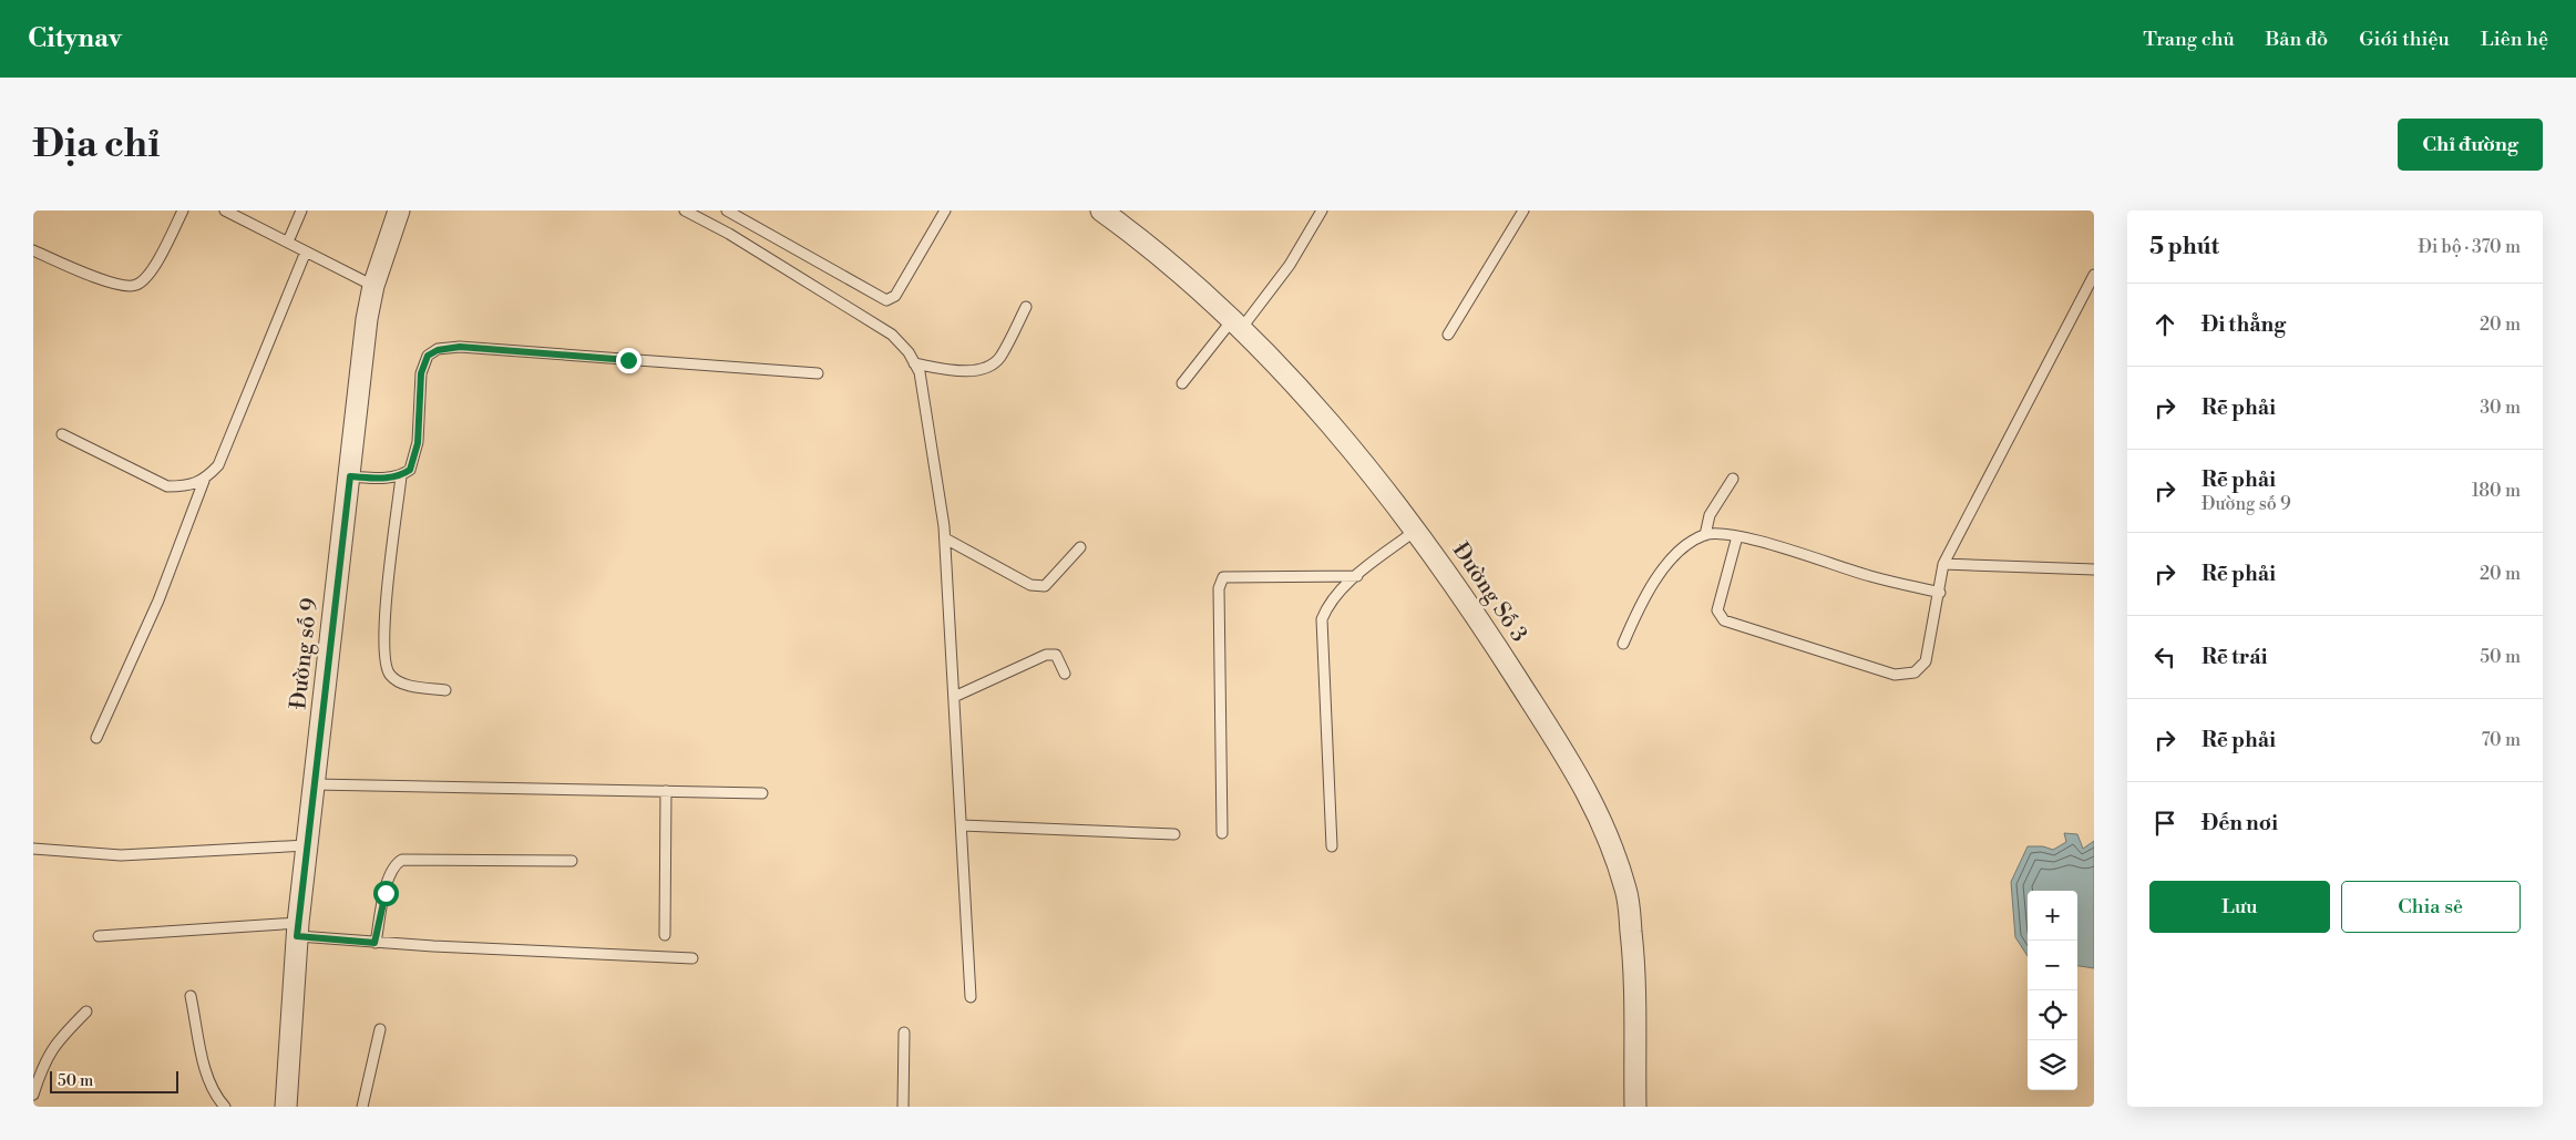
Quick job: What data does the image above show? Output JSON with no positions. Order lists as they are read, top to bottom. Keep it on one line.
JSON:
{"streets":{"street":["Đường Số 3","Đường số 9"]},"scale_bar":"50 m","page":{"header":"Citynav","nav":["Trang chủ","Bản đồ","Giới thiệu","Liên hệ"],"buttons":["Chỉ đường",["Lưu","Chia sẻ"]],"title":"Địa chỉ","heading":["5 phút","Đi bộ · 370 m"],"list":[["Đi thẳng","20 m"],["Rẽ phải","30 m"],["Rẽ phải","Đường số 9","180 m"],["Rẽ phải","20 m"],["Rẽ trái","50 m"],["Rẽ phải","70 m"],"Đến nơi"],"map_buttons":["+","−"],"scale":"50 m"}}
